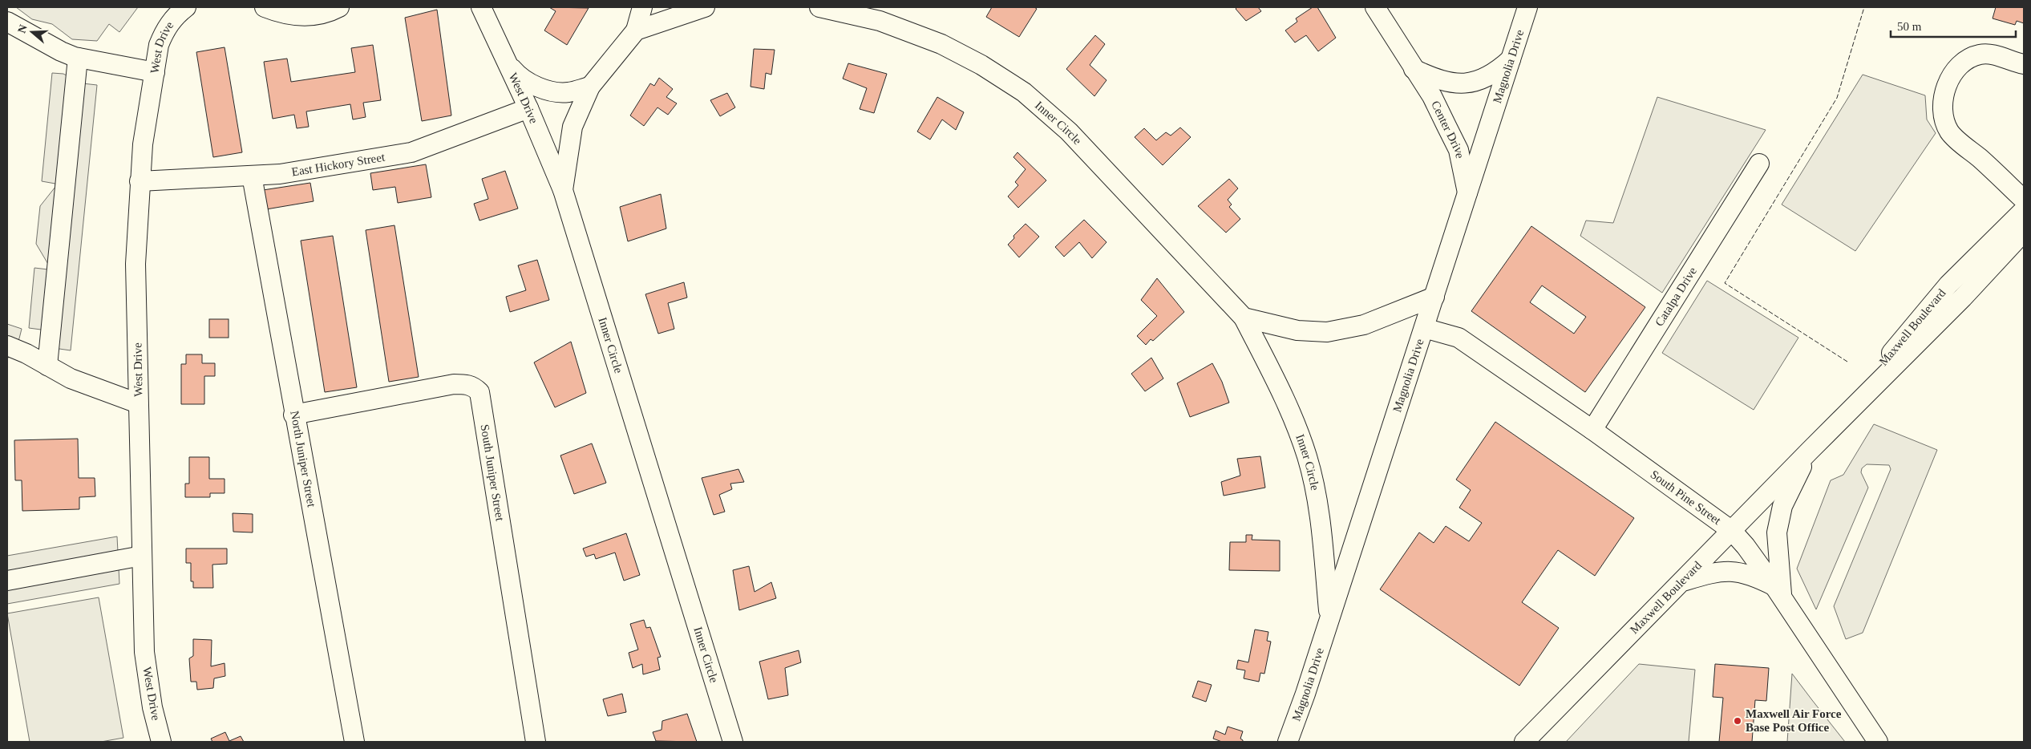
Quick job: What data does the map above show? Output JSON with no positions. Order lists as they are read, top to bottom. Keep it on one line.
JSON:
{"streets":{"street":["West Drive","Magnolia Drive","Inner Circle","Center Drive","East Hickory Street","Catalpa Drive","Maxwell Boulevard","North Juniper Street","South Juniper Street","South Pine Street"]},"crossings":[["West Drive","Inner Circle"],["West Drive","East Hickory Street"],["Magnolia Drive","Inner Circle"],["Magnolia Drive","Center Drive"],["Magnolia Drive","South Pine Street"],["East Hickory Street","North Juniper Street"],["Catalpa Drive","South Pine Street"],["Maxwell Boulevard","South Pine Street"],["North Juniper Street","South Juniper Street"]],"places":["Maxwell Air Force Base Post Office"],"scale_bar":"50 m","north":"left"}
